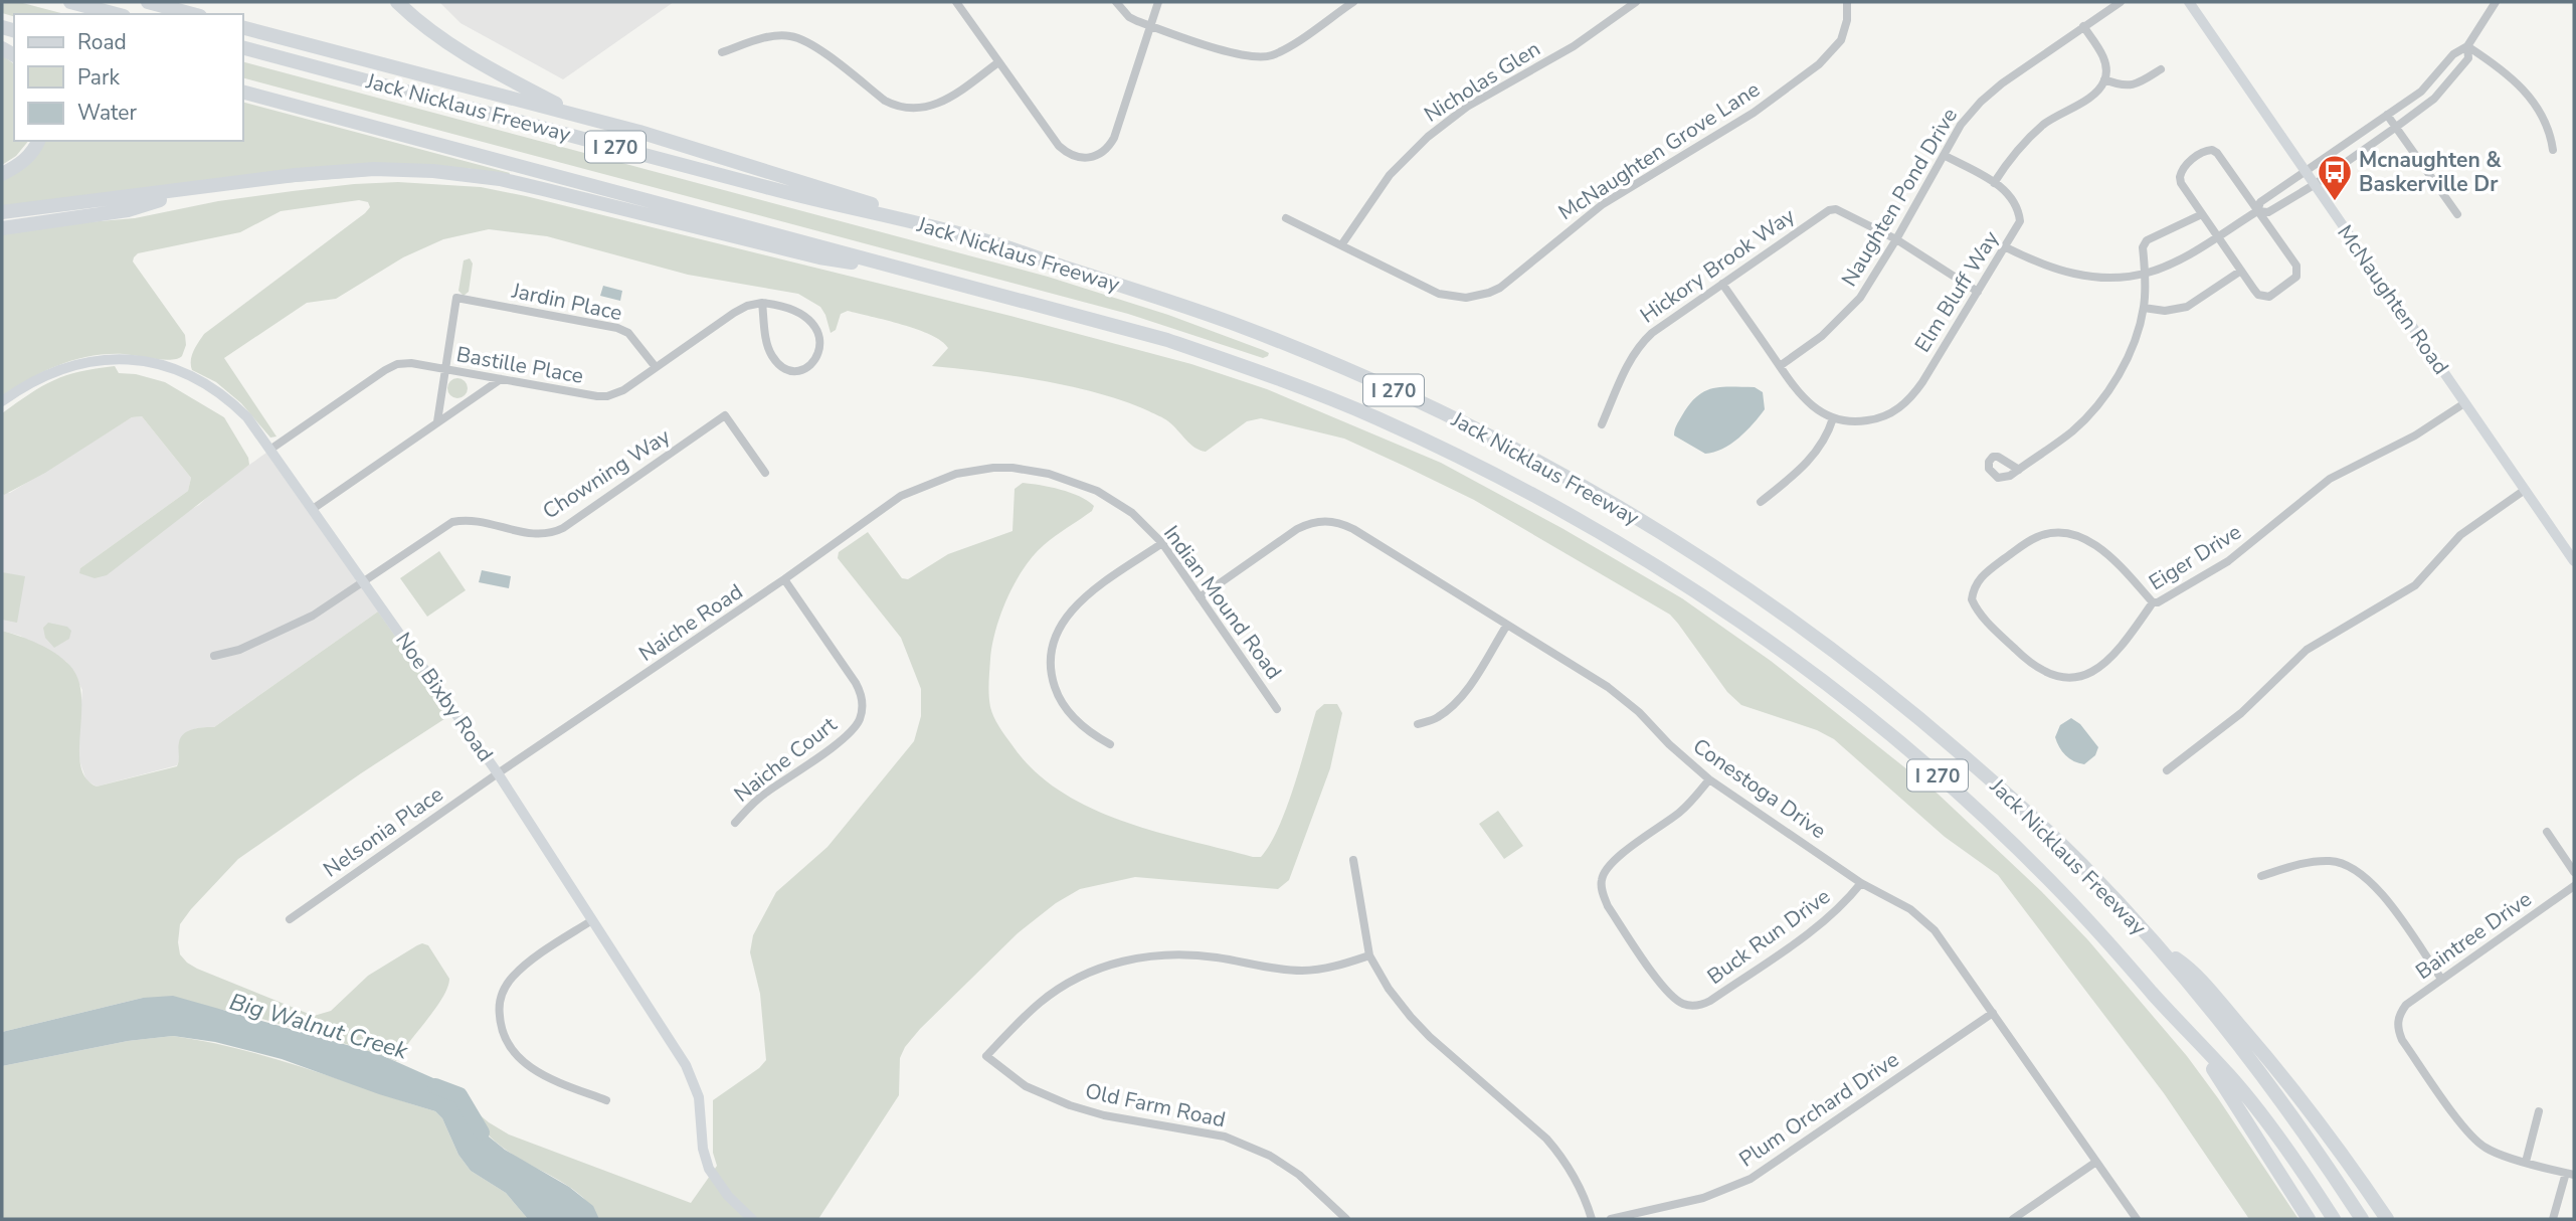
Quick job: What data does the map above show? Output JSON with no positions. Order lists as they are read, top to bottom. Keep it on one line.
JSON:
{"streets":{"highway":["Jack Nicklaus Freeway","I 270"],"street":["Nicholas Glen","McNaughten Grove Lane","Naughten Pond Drive","Hickory Brook Way","Elm Bluff Way","McNaughten Road","Jardin Place","Bastille Place","Chowning Way","Eiger Drive","Indian Mound Road","Naiche Road","Noe Bixby Road","Naiche Court","Conestoga Drive","Nelsonia Place","Baintree Drive","Buck Run Drive","Old Farm Road","Plum Orchard Drive"]},"crossings":[["Nicholas Glen","McNaughten Grove Lane"],["Naughten Pond Drive","Hickory Brook Way"],["Naughten Pond Drive","Elm Bluff Way"],["McNaughten Road","Eiger Drive"],["Jardin Place","Bastille Place"],["Bastille Place","Noe Bixby Road"],["Chowning Way","Noe Bixby Road"],["Indian Mound Road","Naiche Road"],["Indian Mound Road","Conestoga Drive"],["Naiche Road","Noe Bixby Road"],["Naiche Road","Naiche Court"],["Naiche Road","Nelsonia Place"],["Noe Bixby Road","Nelsonia Place"],["Conestoga Drive","Buck Run Drive"],["Conestoga Drive","Plum Orchard Drive"]],"water":["Big Walnut Creek"],"places":{"bus stop":["Mcnaughten & Baskerville Dr"]},"legend":["Road","Park","Water"]}
